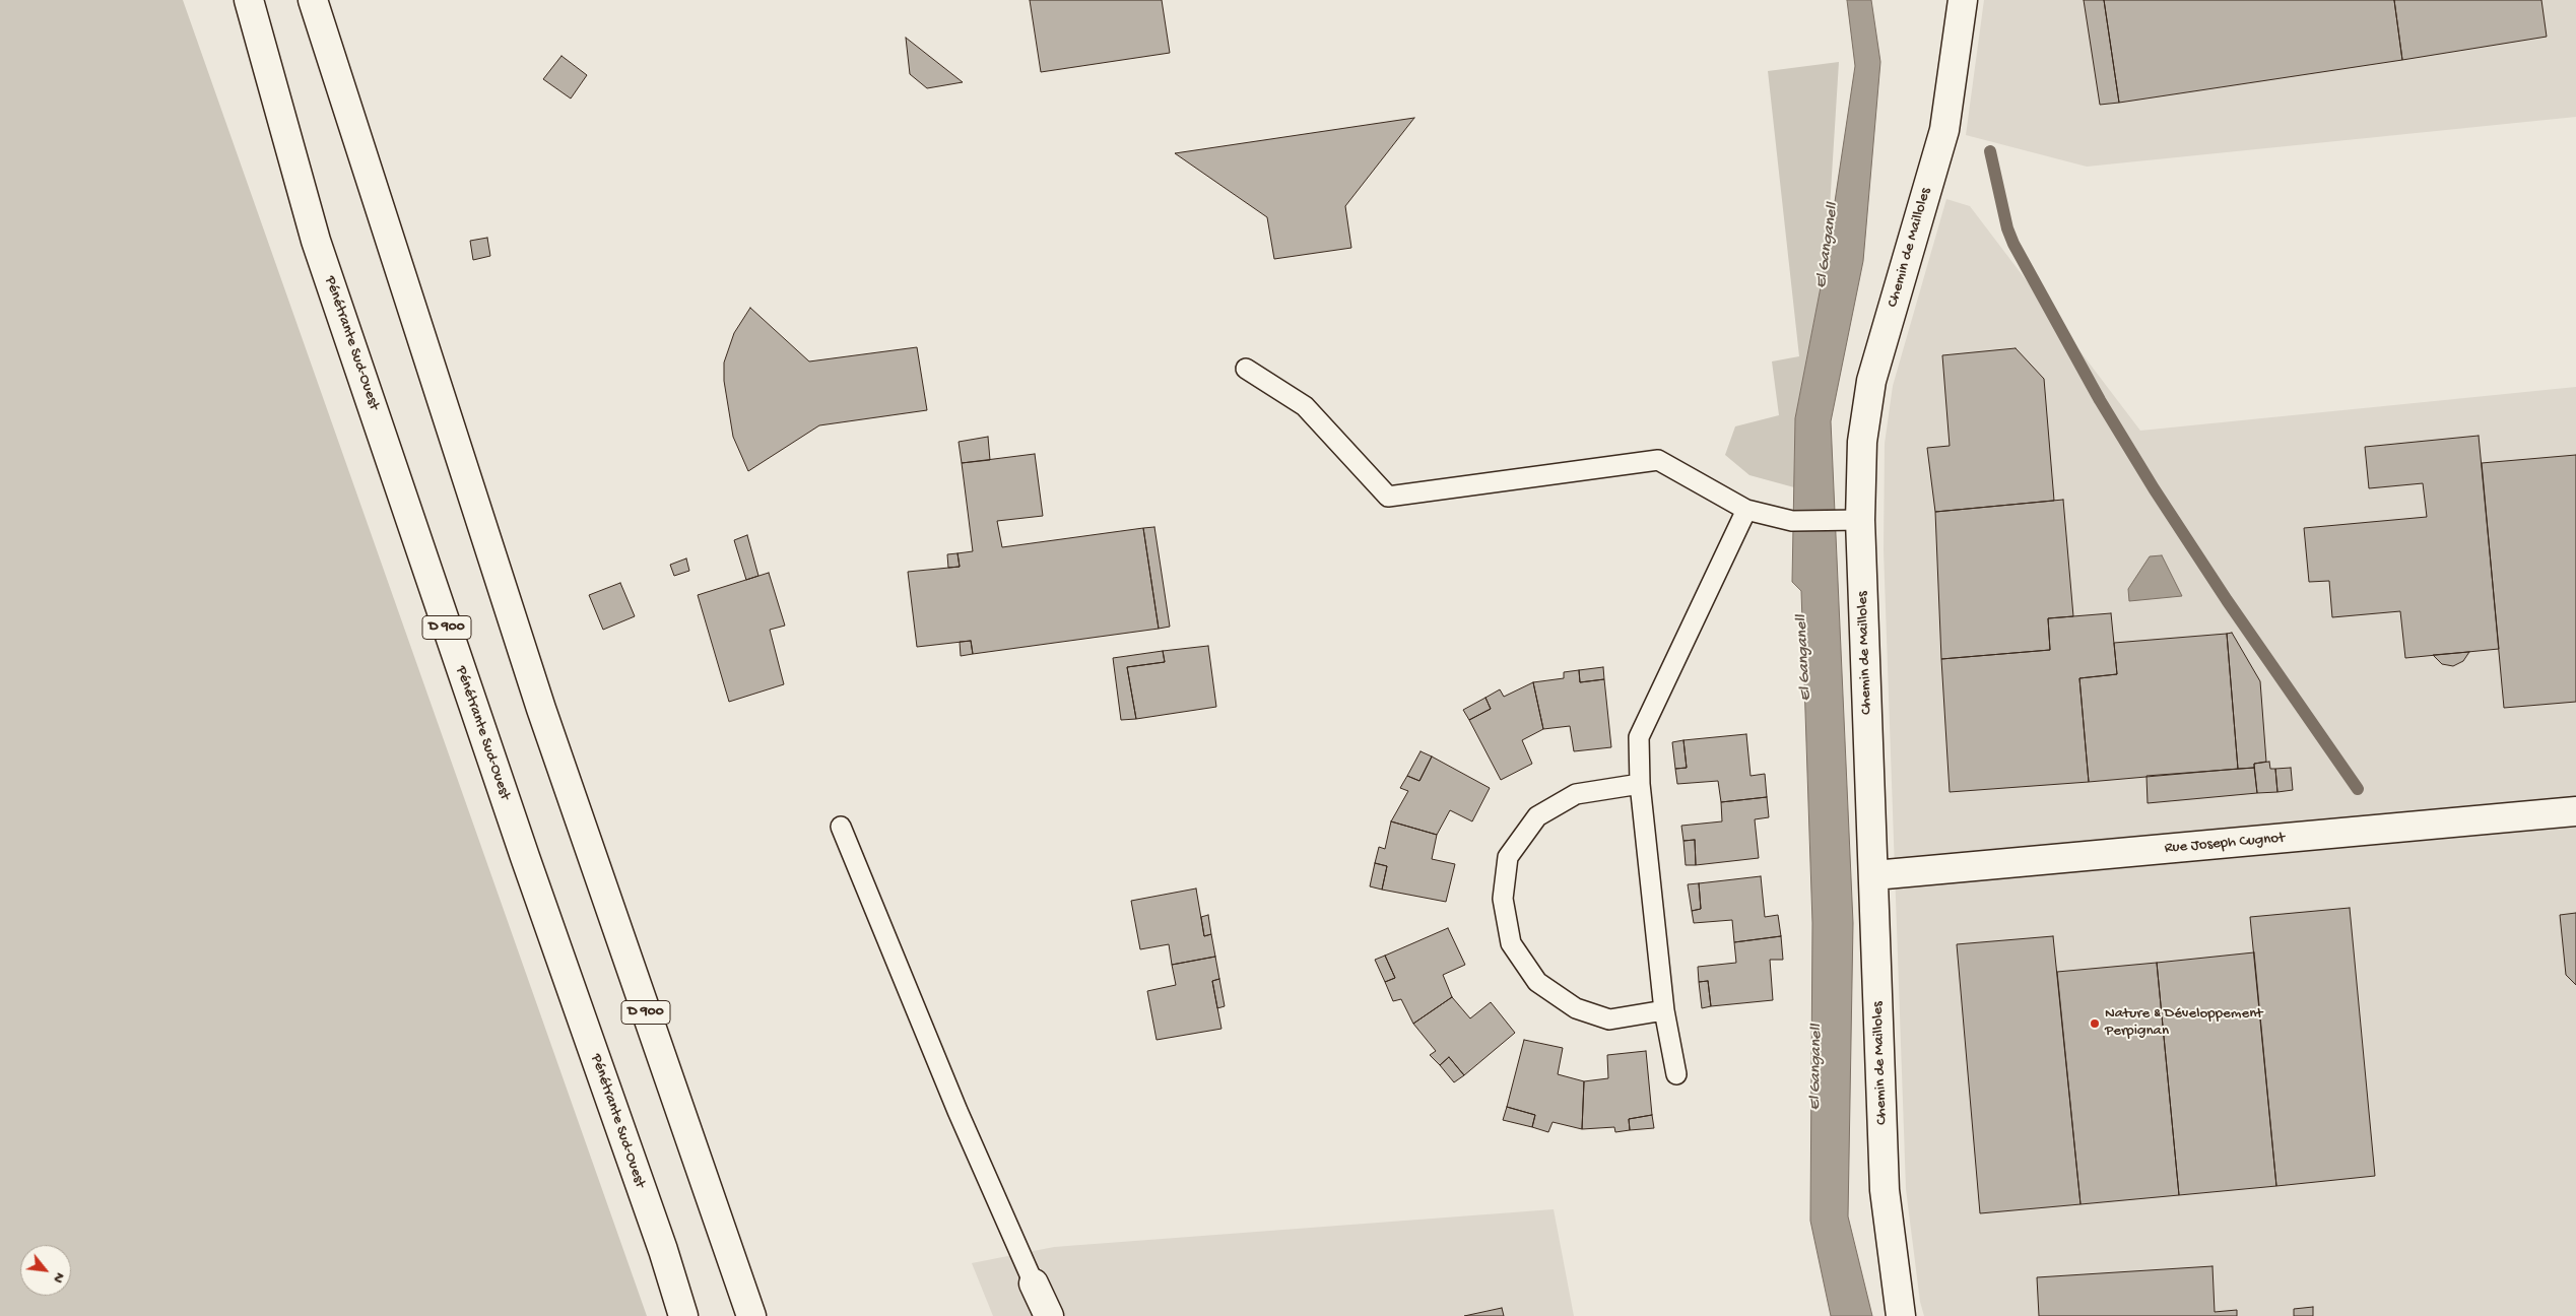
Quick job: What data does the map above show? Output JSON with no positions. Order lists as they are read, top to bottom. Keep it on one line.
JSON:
{"streets":{"main road":["Chemin de Mailloles","Pénétrante Sud-Ouest","D 900","Rue Joseph Cugnot"]},"crossings":[["Chemin de Mailloles","Rue Joseph Cugnot"]],"water":["El Ganganell"],"places":["Nature & Développement Perpignan"],"north":"bottom right"}
